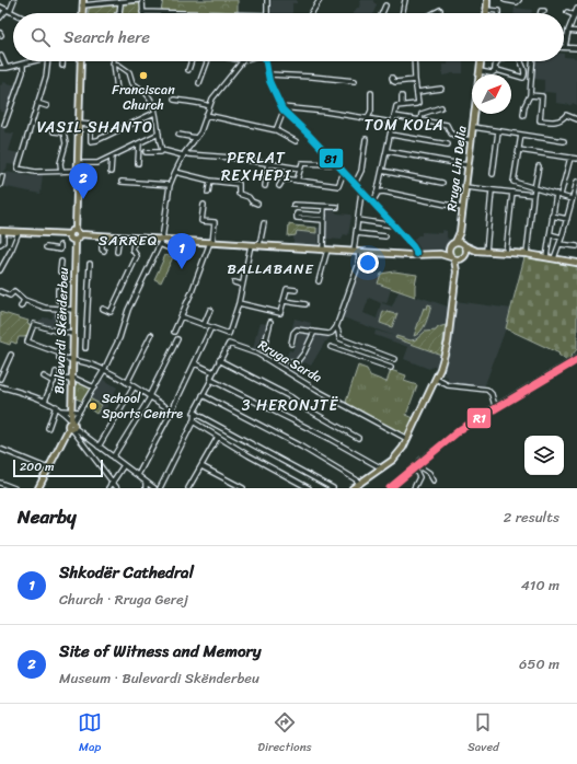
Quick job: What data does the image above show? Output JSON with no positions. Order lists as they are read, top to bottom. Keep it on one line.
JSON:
{"streets":{"main road":["Rruga Lin Delia","Bulevardi Skënderbeu"],"street":["Rruga Sarda"]},"districts":["TOM KOLA","VASIL SHANTO","PERLAT REXHEPI","SARREQ","BALLABANE","3 HERONJTË"],"places":["Franciscan Church","School Sports Centre"],"lines":["transit line 81","transit line R1"],"scale_bar":"200 m","north":"top right","page":{"search":"Search here","pins":["2","1"],"scale":"200 m","heading":["Nearby","2 results"],"list":[{"mark":"1","name":"Shkodër Cathedral","note":"Church · Rruga Gerej","value":"410 m"},{"mark":"2","name":"Site of Witness and Memory","note":"Museum · Bulevardi Skënderbeu","value":"650 m"}],"nav":["Map","Directions","Saved"]}}
